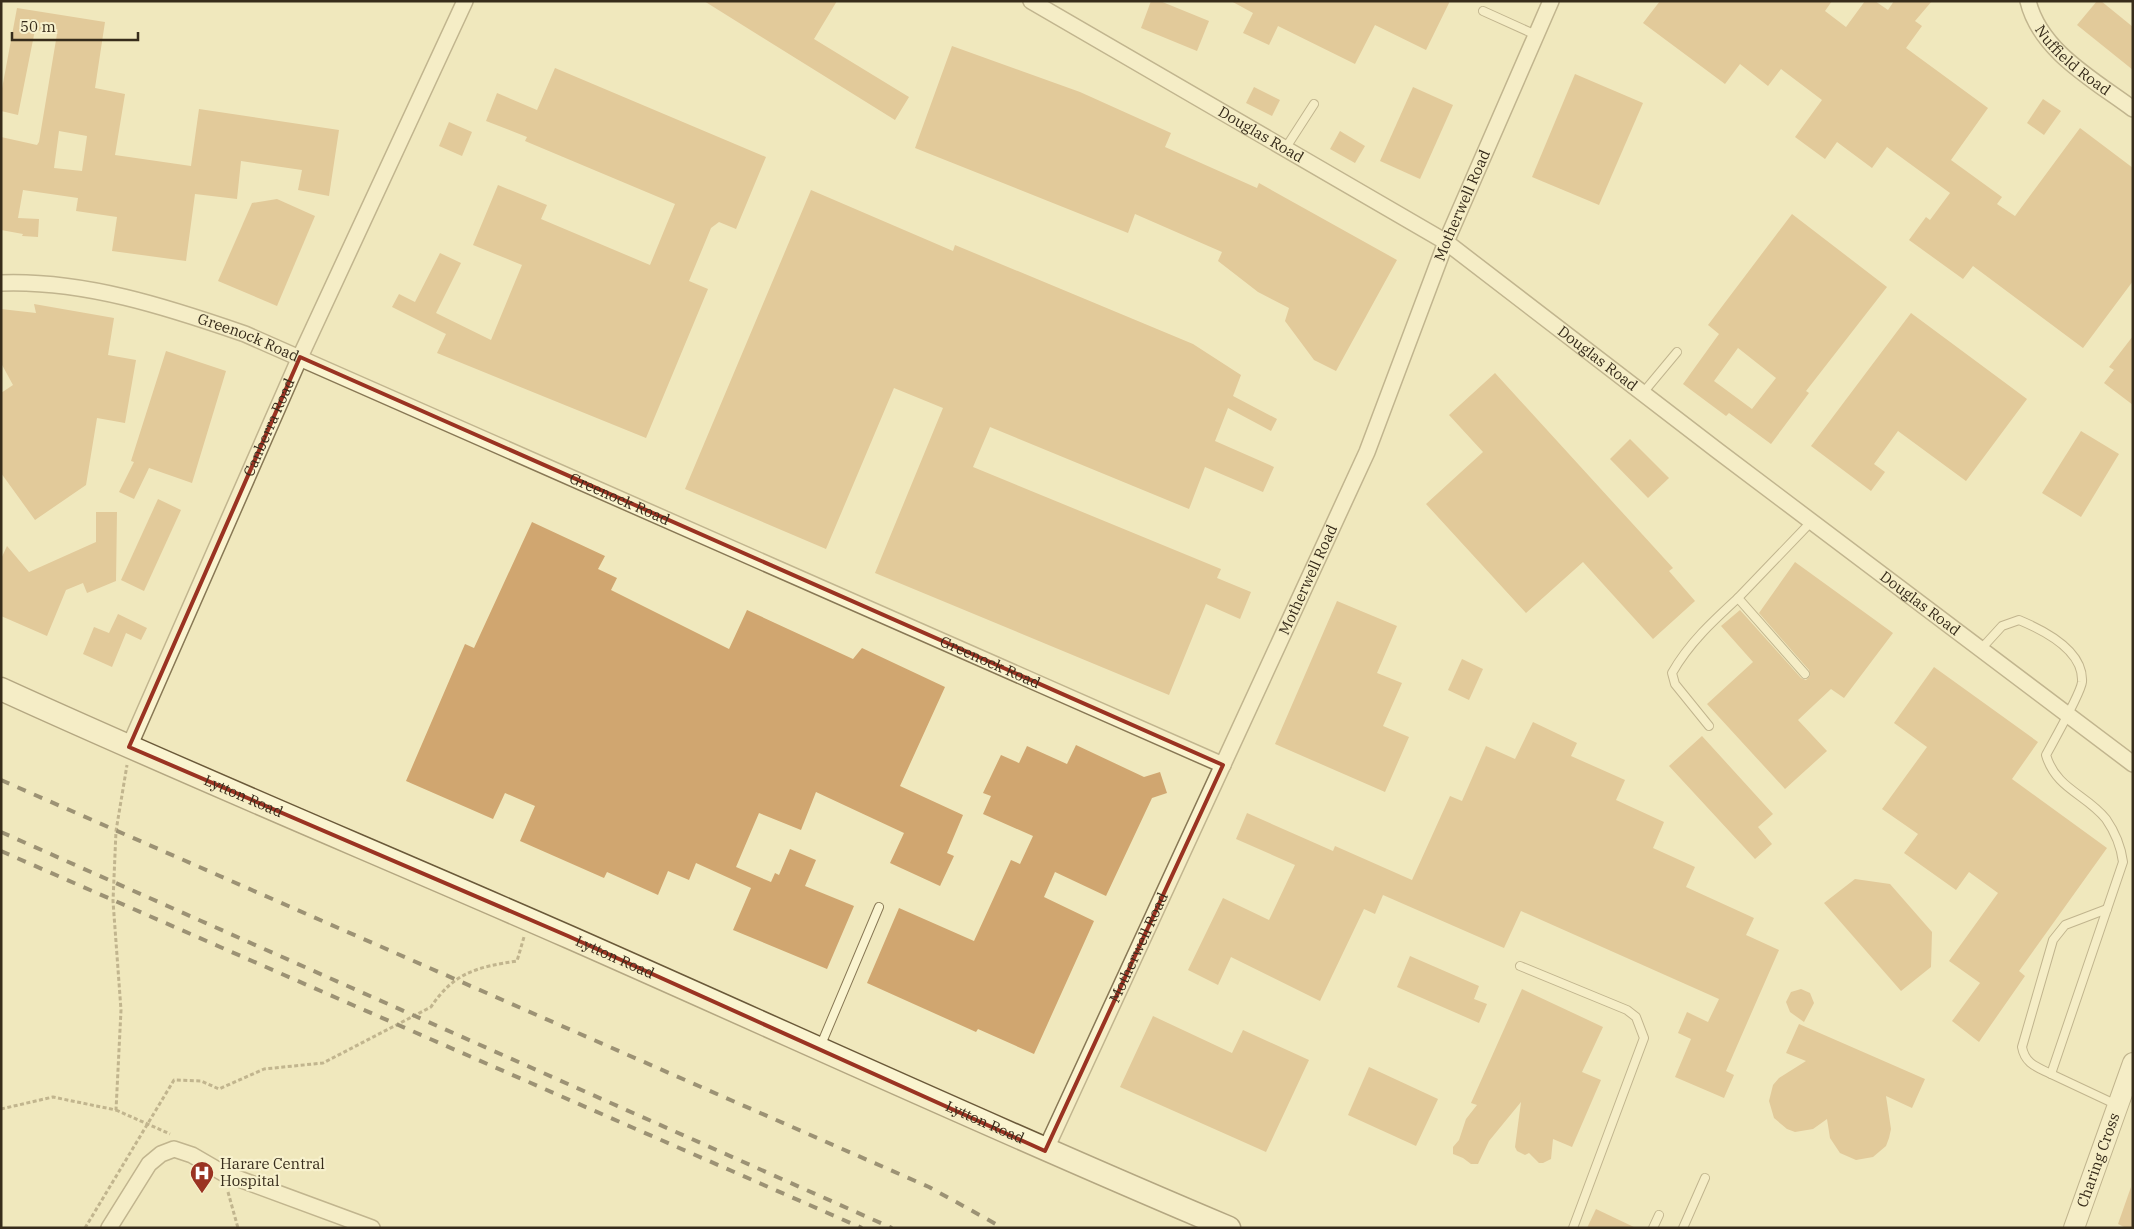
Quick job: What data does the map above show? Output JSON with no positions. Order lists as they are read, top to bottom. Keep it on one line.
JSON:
{"streets":{"main road":["Lytton Road"],"street":["Nuffield Road","Douglas Road","Motherwell Road","Greenock Road","Canberra Road","Charing Cross"]},"crossings":[["Douglas Road","Motherwell Road"],["Motherwell Road","Greenock Road"],["Motherwell Road","Lytton Road"],["Greenock Road","Canberra Road"],["Canberra Road","Lytton Road"]],"places":{"hospital":["Harare Central Hospital"]},"scale_bar":"50 m"}
